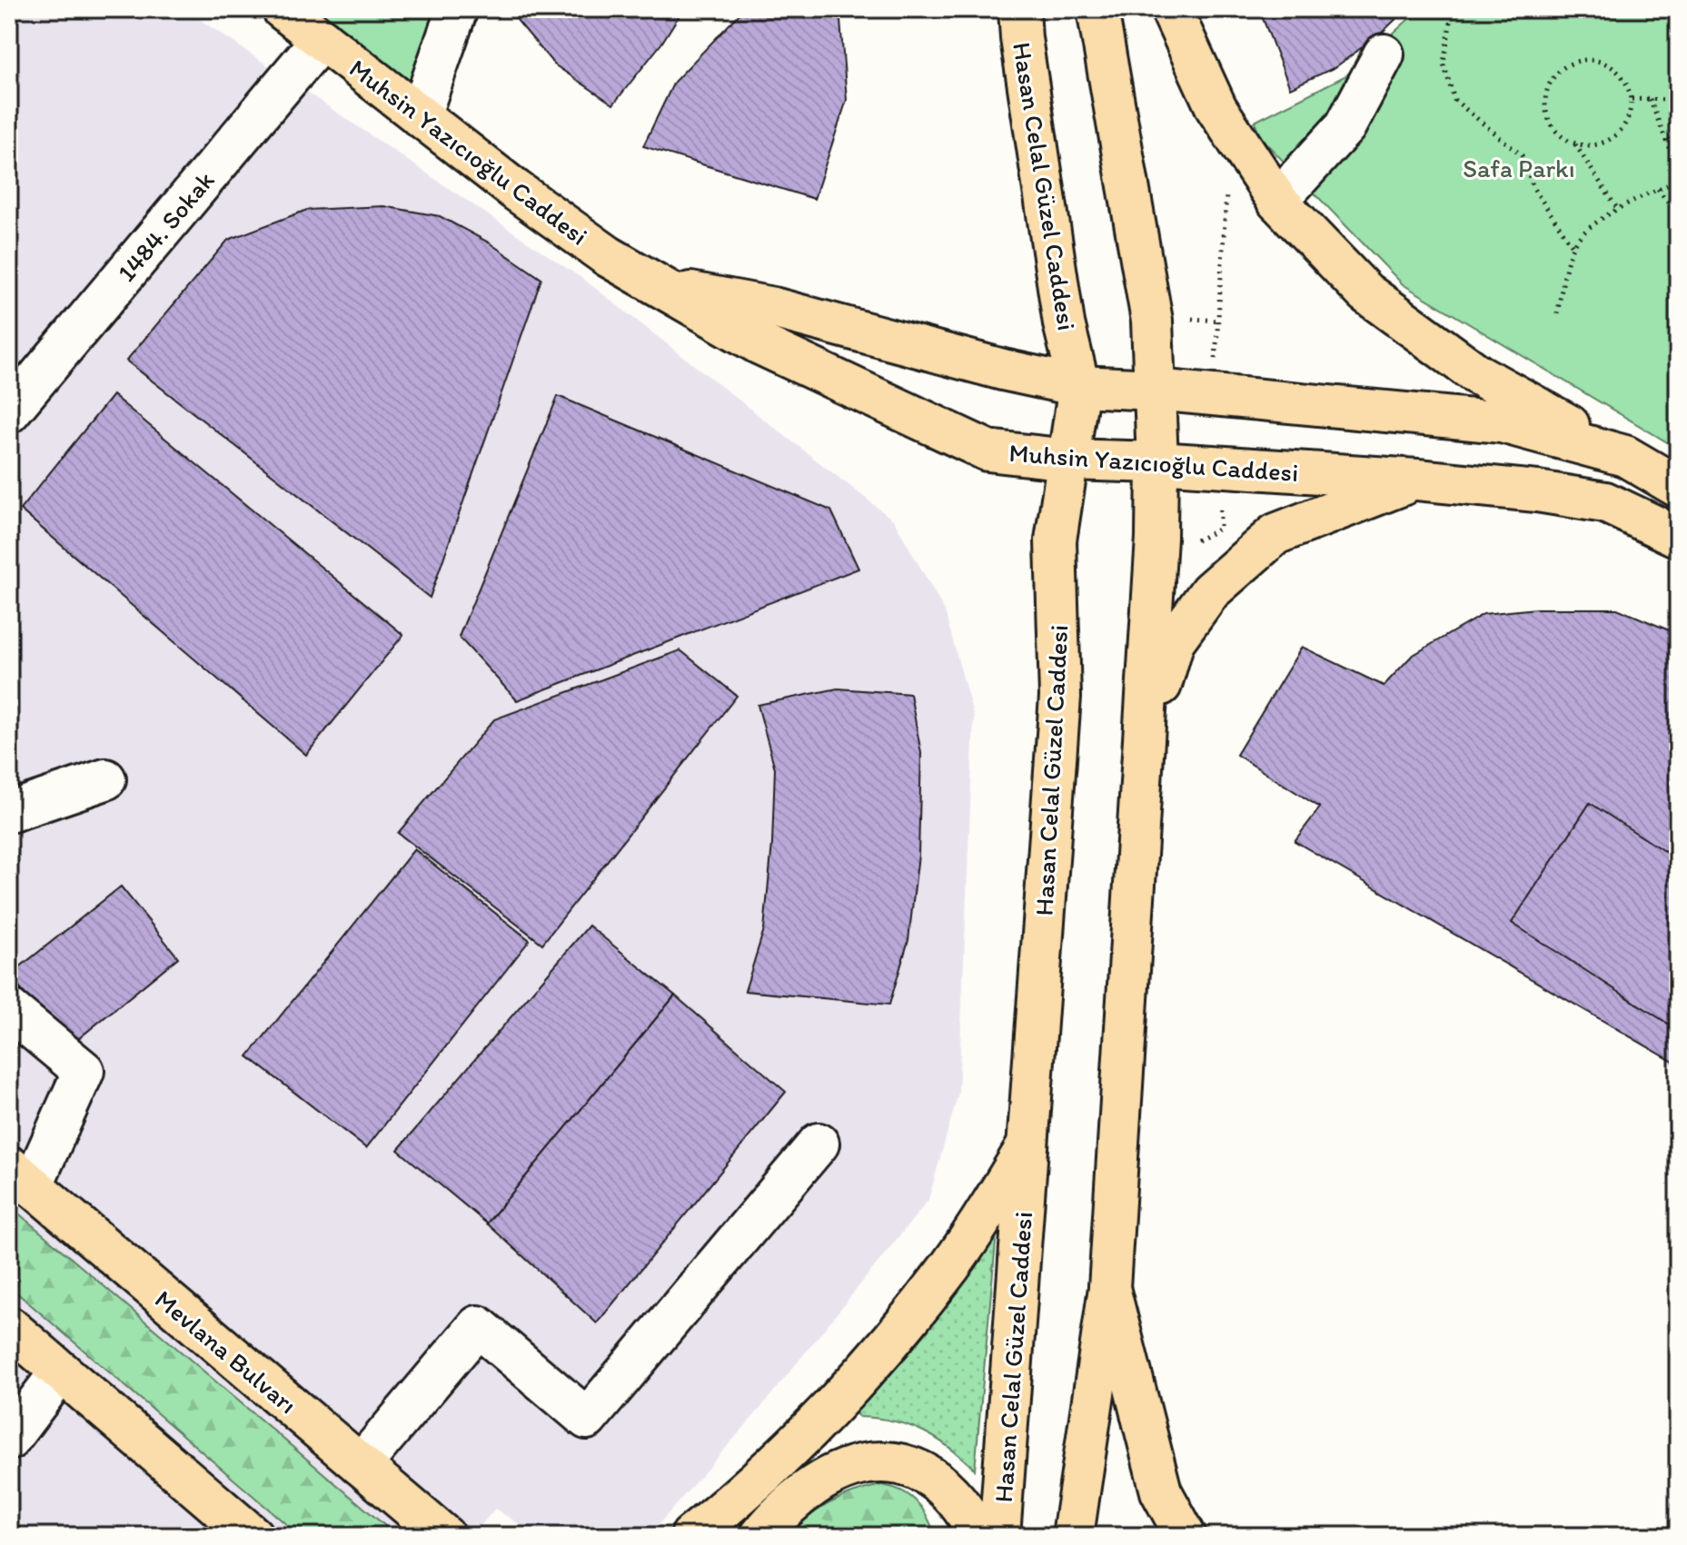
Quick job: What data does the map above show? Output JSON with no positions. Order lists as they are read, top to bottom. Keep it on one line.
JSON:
{"streets":{"main road":["Muhsin Yazıcıoğlu Caddesi","Hasan Celal Güzel Caddesi","Mevlana Bulvarı"],"street":["1484. Sokak"]},"crossings":[["Muhsin Yazıcıoğlu Caddesi","Hasan Celal Güzel Caddesi"],["Muhsin Yazıcıoğlu Caddesi","1484. Sokak"]],"parks":["Safa Parkı"]}
